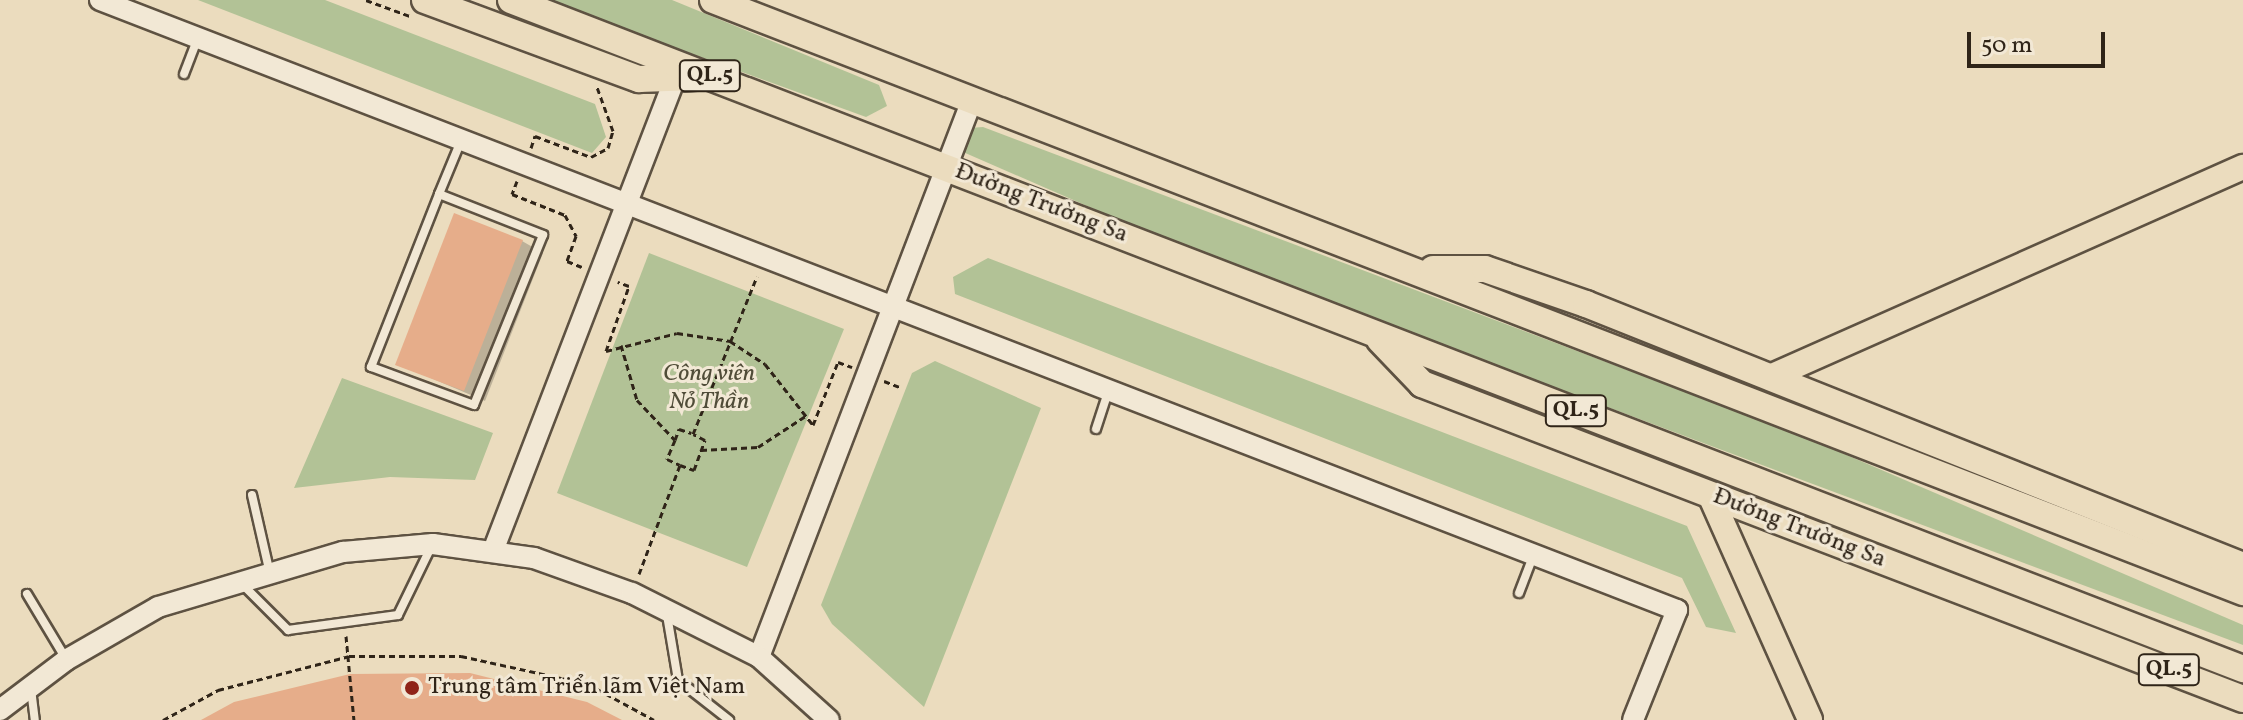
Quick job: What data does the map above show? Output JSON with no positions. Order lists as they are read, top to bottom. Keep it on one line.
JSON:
{"streets":{"highway":["QL.5","Đường Trường Sa"]},"parks":["Công viên Nỏ Thần"],"places":["Trung tâm Triển lãm Việt Nam"],"scale_bar":"50 m"}
